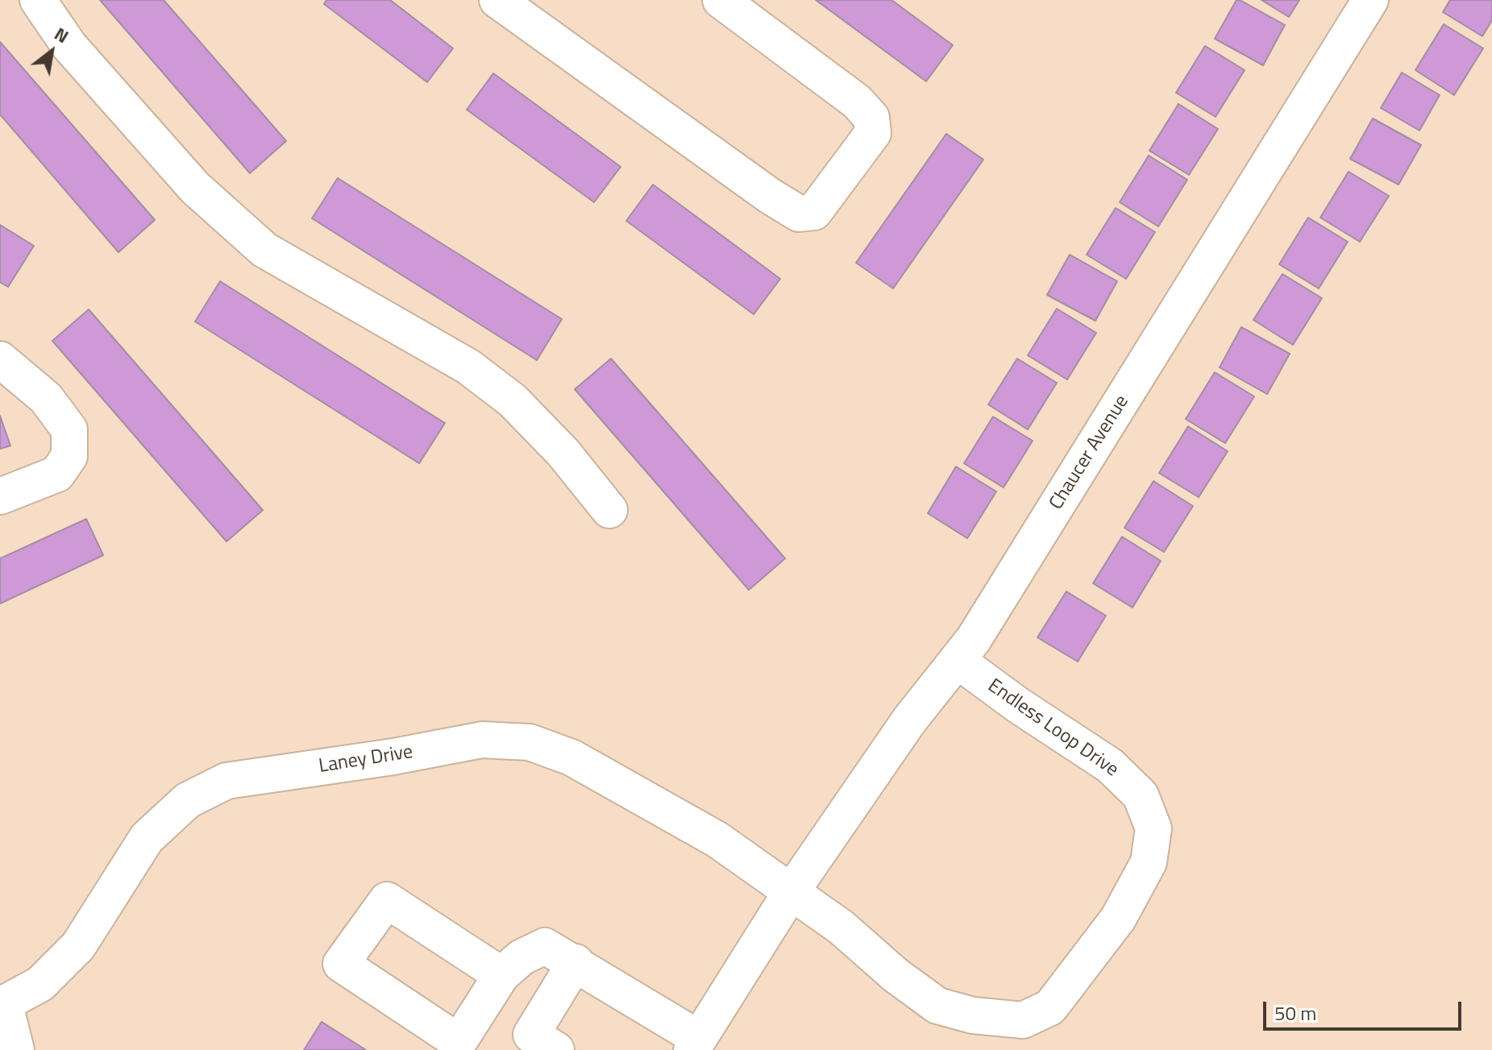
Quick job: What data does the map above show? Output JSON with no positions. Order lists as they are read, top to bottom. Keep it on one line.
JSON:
{"streets":{"street":["Chaucer Avenue","Endless Loop Drive","Laney Drive"]},"crossings":[["Chaucer Avenue","Endless Loop Drive"],["Chaucer Avenue","Laney Drive"],["Endless Loop Drive","Laney Drive"]],"scale_bar":"50 m","north":"top right"}
